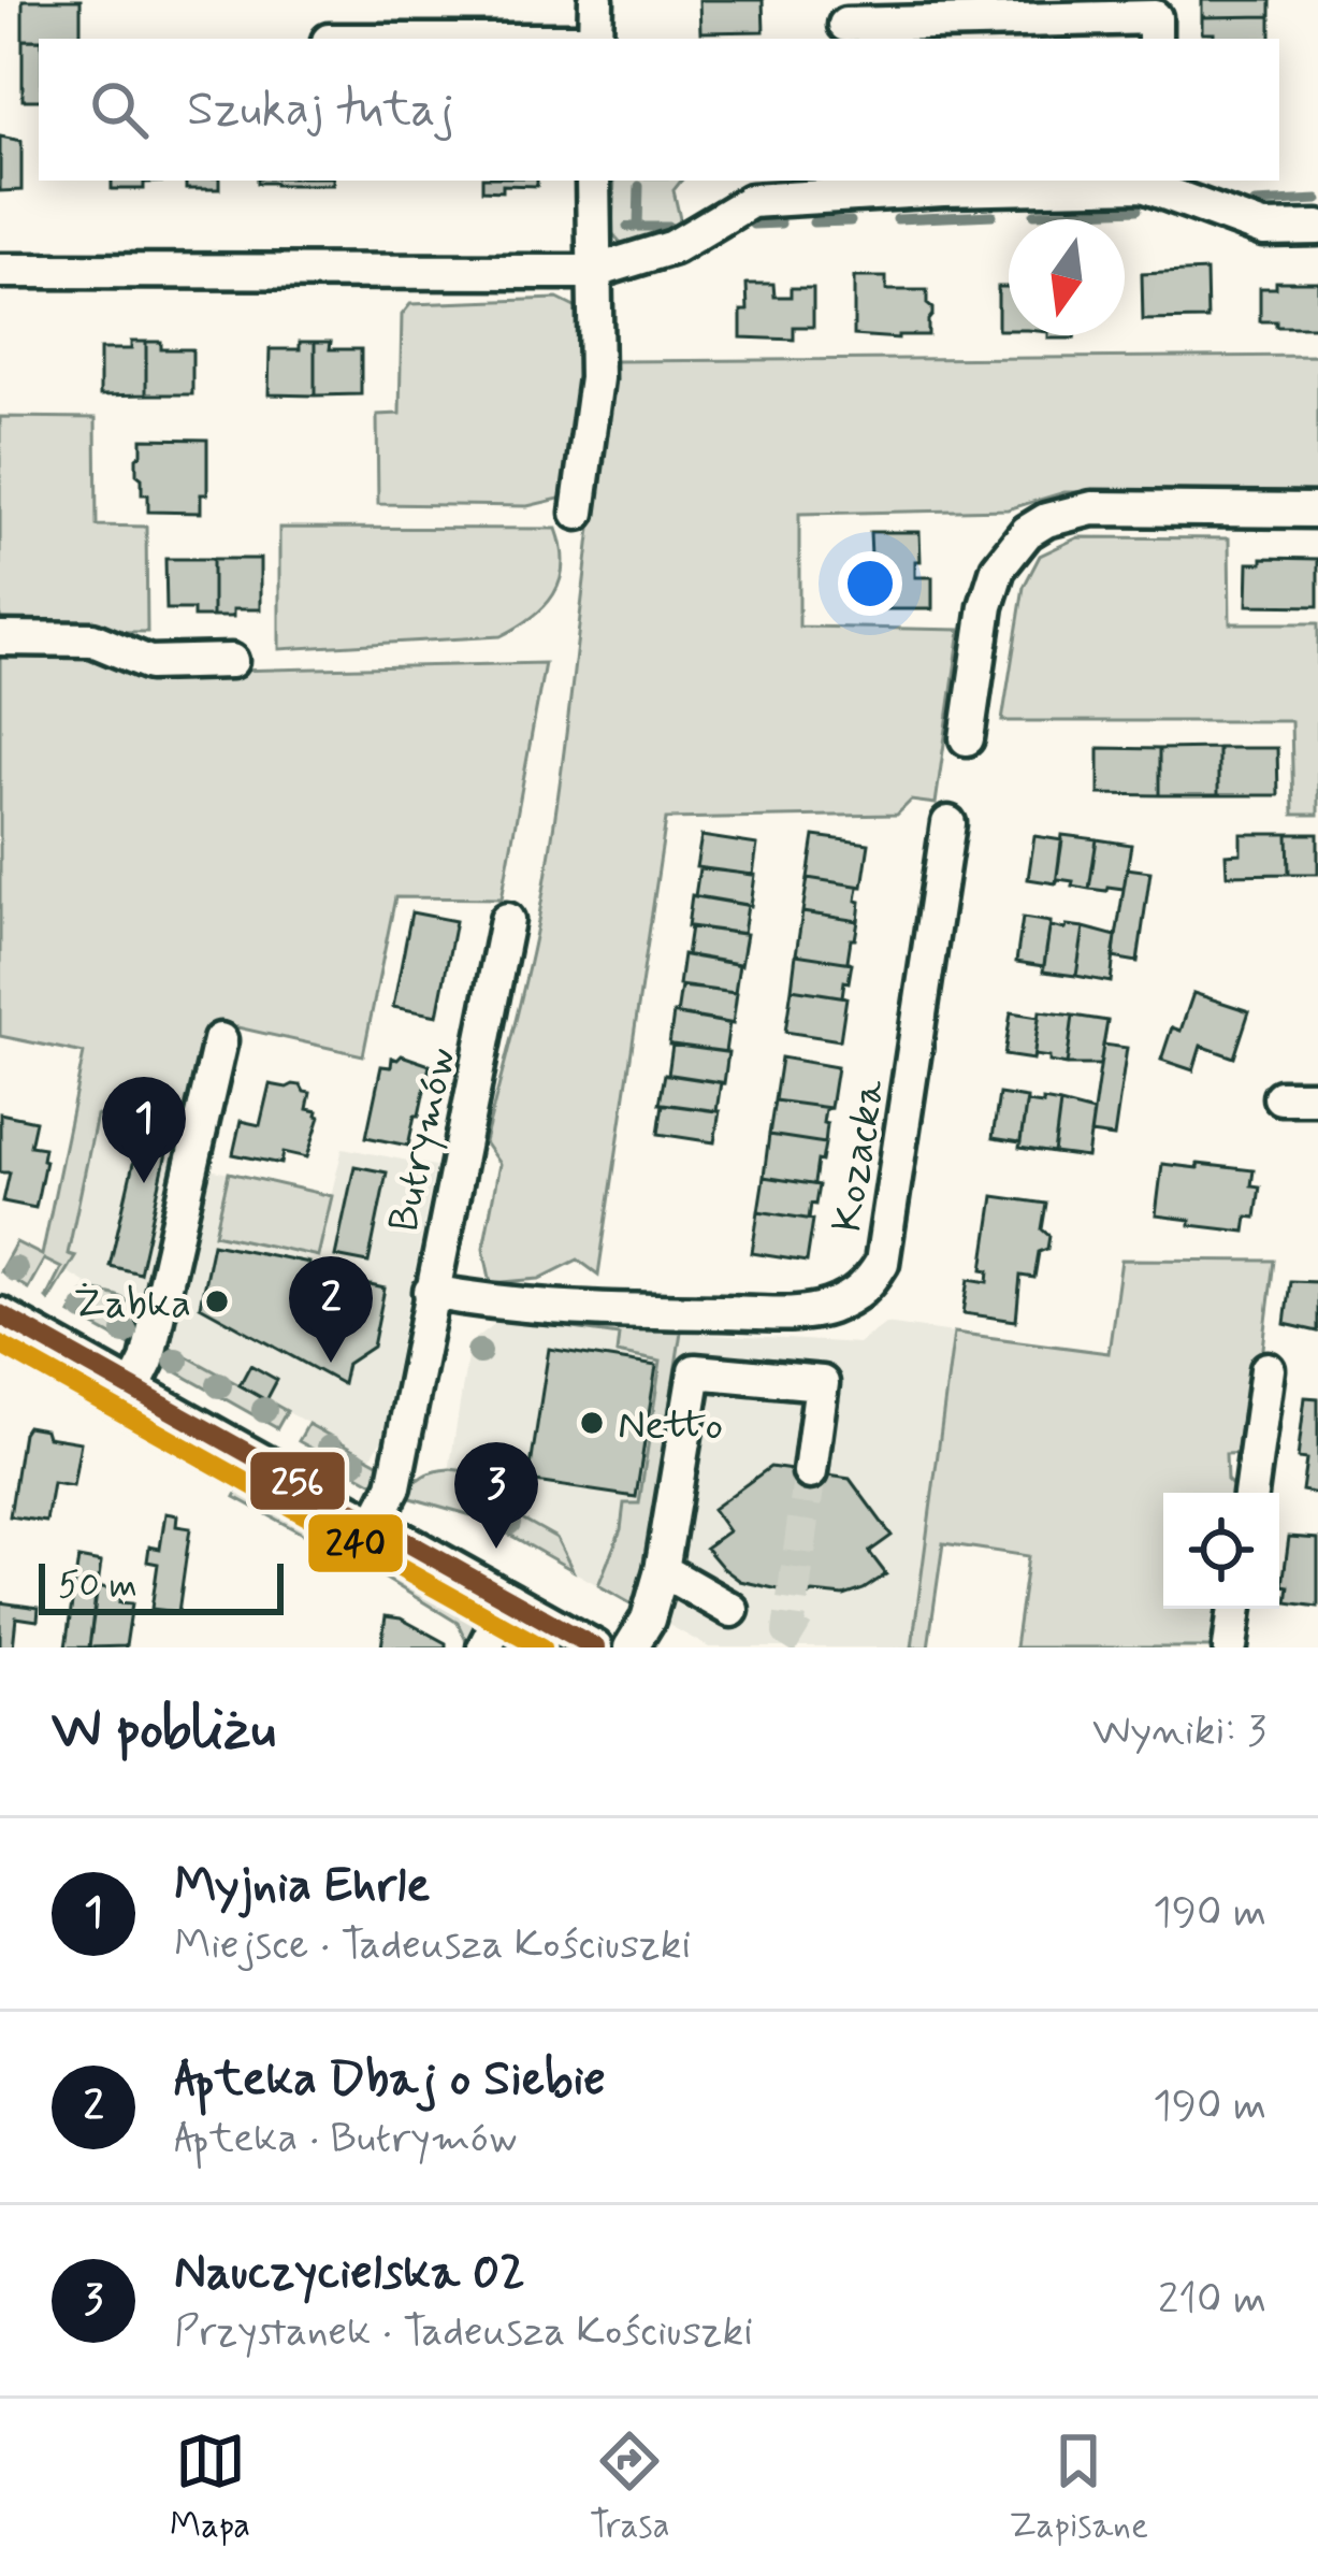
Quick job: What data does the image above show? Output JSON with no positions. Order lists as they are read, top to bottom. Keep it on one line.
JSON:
{"streets":{"street":["Butrymów","Kozacka"]},"crossings":[["Butrymów","Kozacka"]],"places":["Żabka","Netto"],"lines":["transit line 256","transit line 240"],"scale_bar":"50 m","north":"bottom","page":{"search":"Szukaj tutaj","pins":["1","2","3"],"scale":"50 m","heading":["W pobliżu","Wyniki: 3"],"list":[{"mark":"1","name":"Myjnia Ehrle","note":"Miejsce · Tadeusza Kościuszki","value":"190 m"},{"mark":"2","name":"Apteka Dbaj o Siebie","note":"Apteka · Butrymów","value":"190 m"},{"mark":"3","name":"Nauczycielska 02","note":"Przystanek · Tadeusza Kościuszki","value":"210 m"}],"nav":["Mapa","Trasa","Zapisane"]}}
